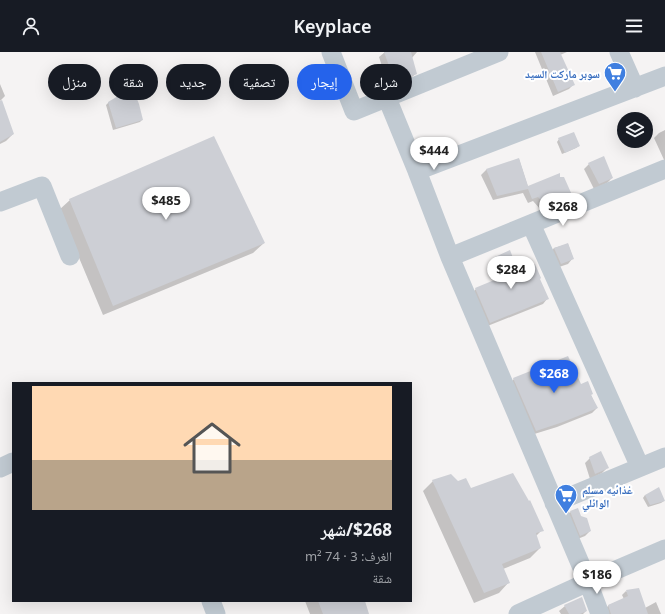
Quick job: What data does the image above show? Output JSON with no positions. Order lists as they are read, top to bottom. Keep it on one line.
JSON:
{"places":{"supermarket":["سوبر ماركت السيد","غذائيه مسلم الوائلي"]},"page":{"header":"Keyplace","chip":["شراء","إيجار","تصفية","جديد","شقة","منزل"],"price":["$444","$485","$268","$284","$268","$186"],"list":[{"name":"$268/شهر","note":"الغرف: 3 · 74 m² · شقة"}]}}
